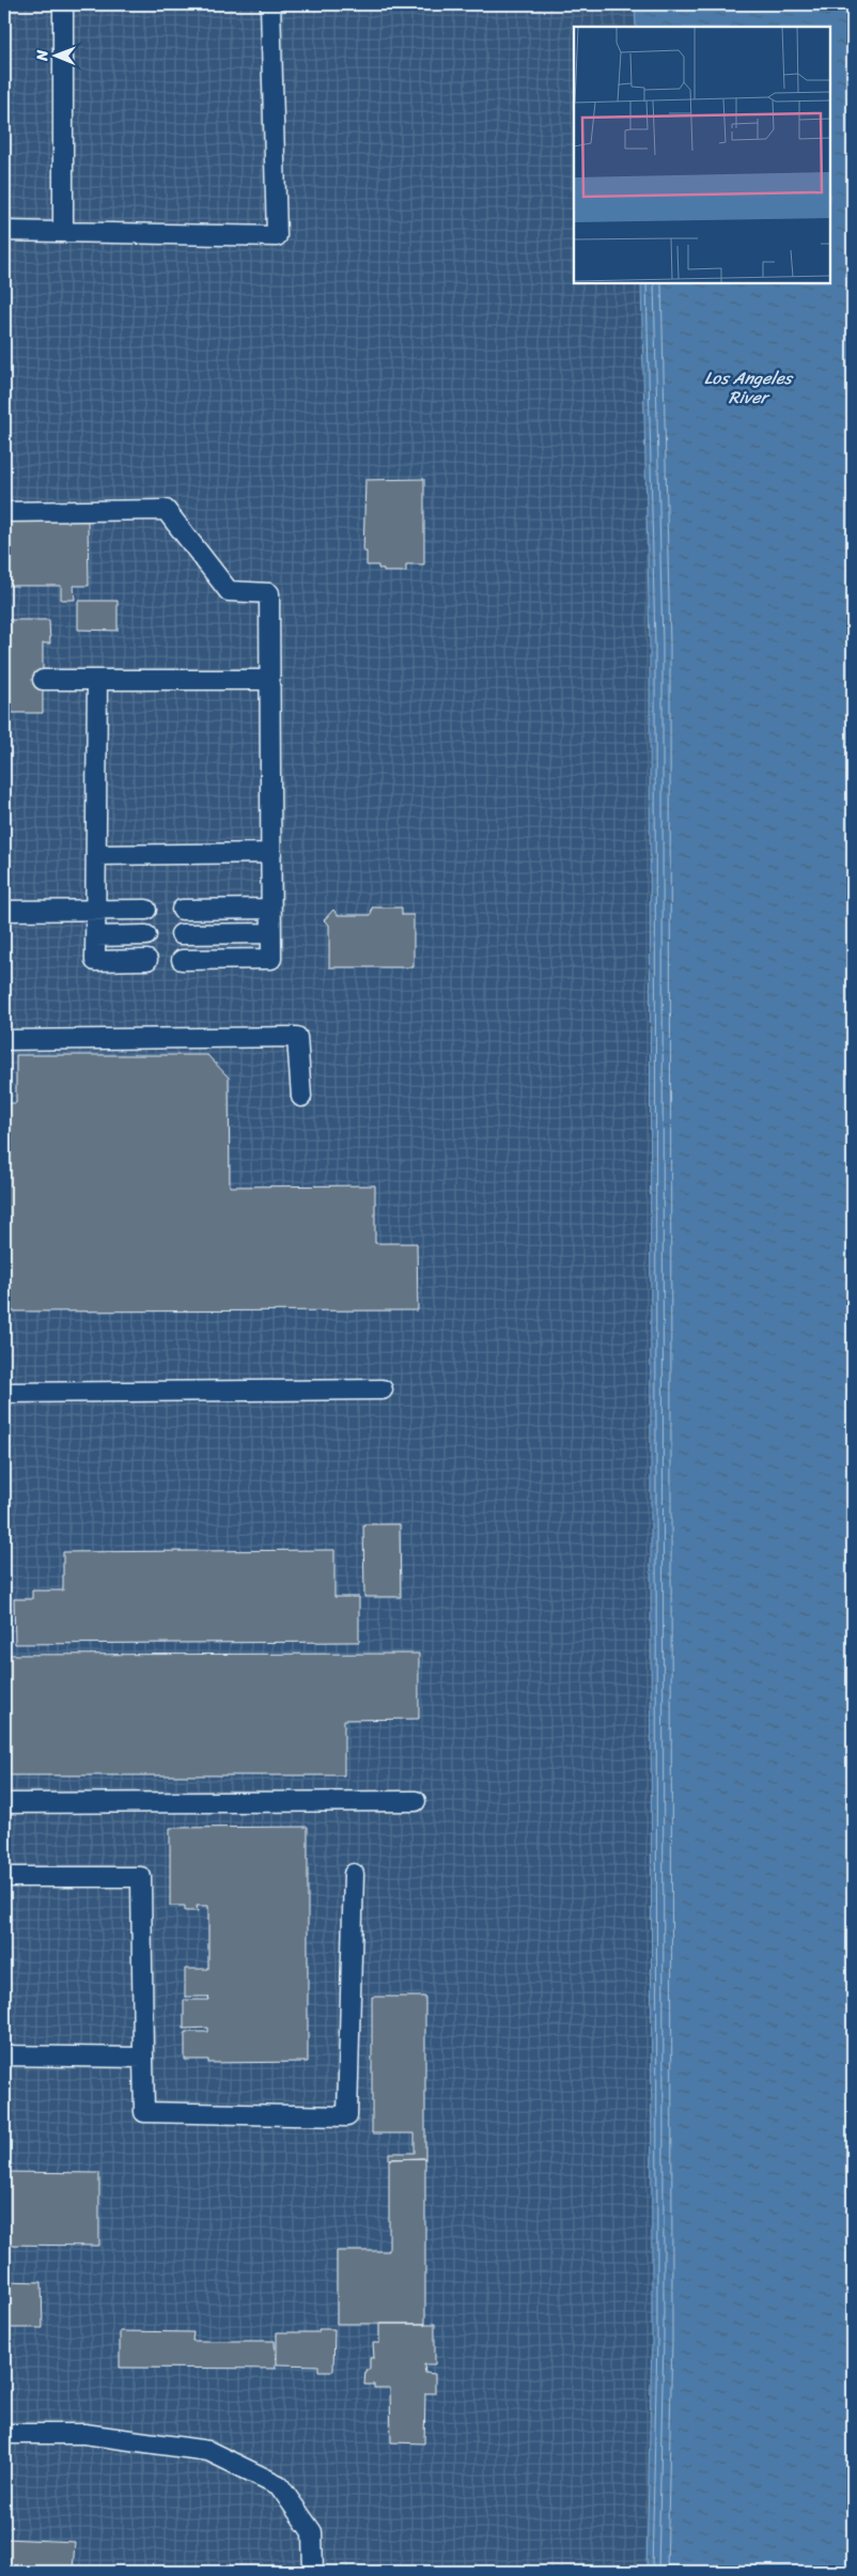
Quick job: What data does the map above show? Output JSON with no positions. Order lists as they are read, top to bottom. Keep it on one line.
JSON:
{"water":["Los Angeles River"],"north":"left"}
